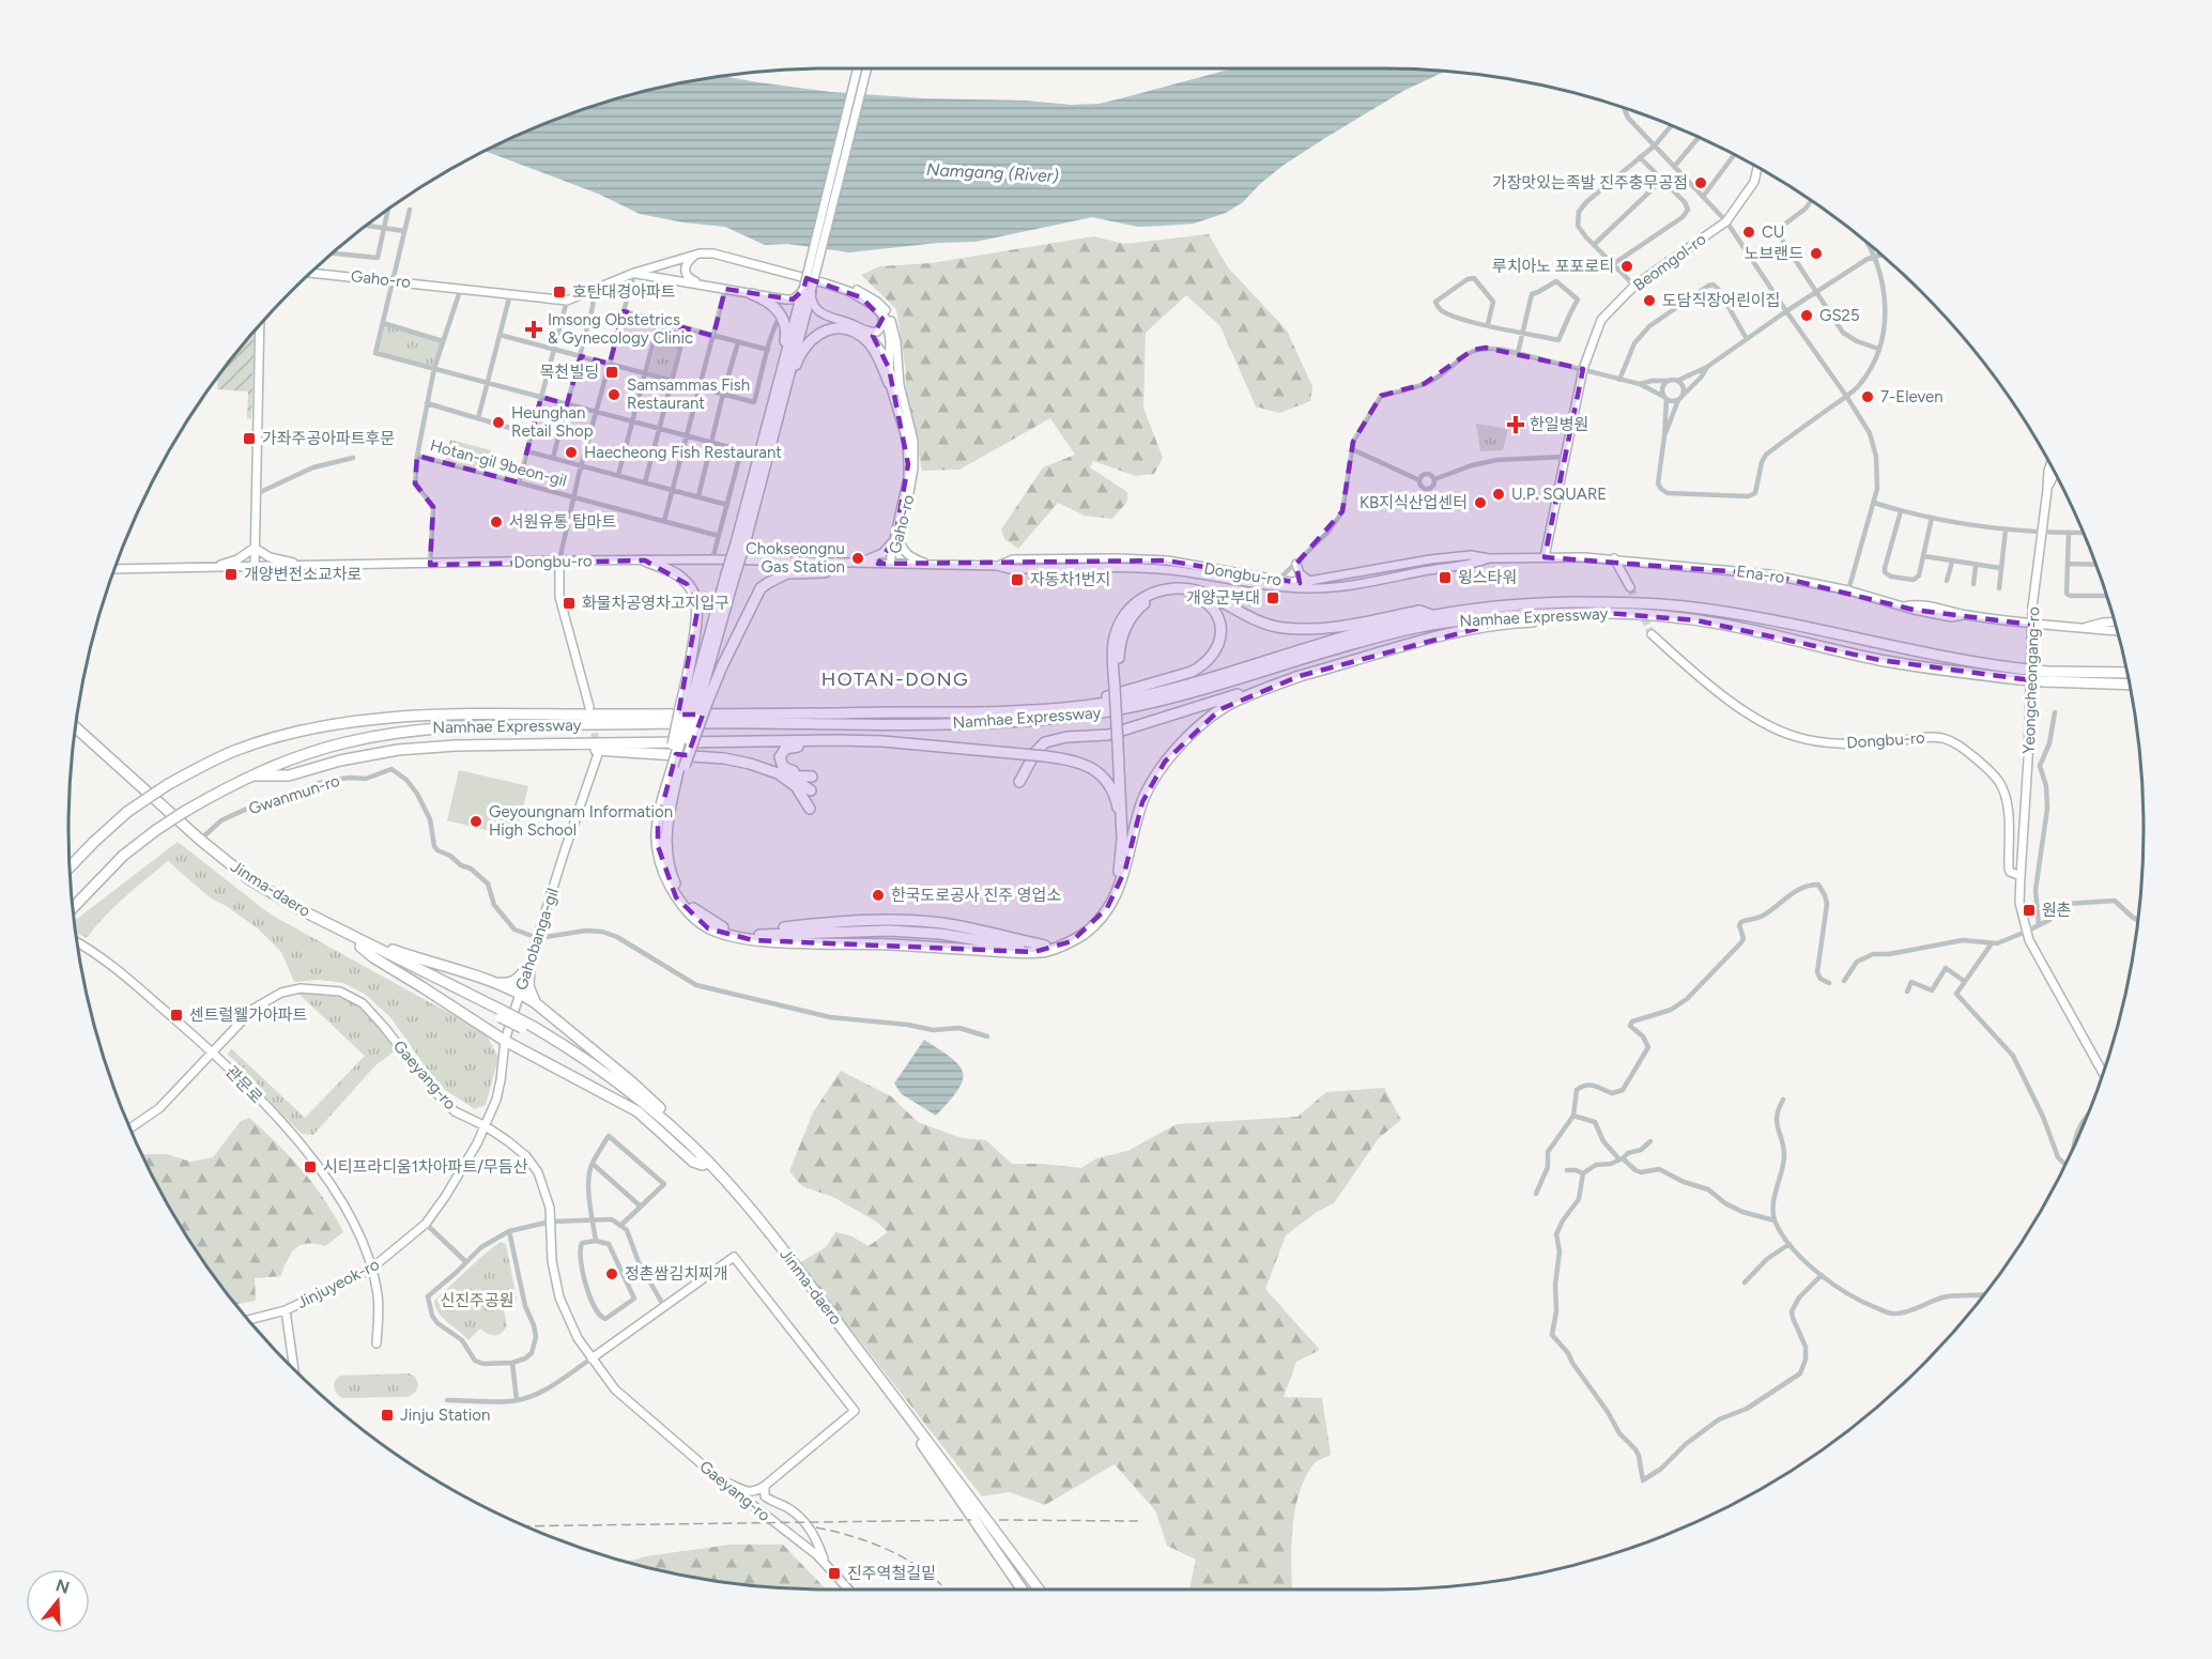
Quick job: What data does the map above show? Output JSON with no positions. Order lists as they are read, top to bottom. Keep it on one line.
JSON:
{"streets":{"highway":["Namhae Expressway","Jinma-daero"],"street":["Beomgol-ro","Gaho-ro","Hotan-gil 9beon-gil","Dongbu-ro","Ena-ro","Yeongcheongang-ro","Gwanmun-ro","Gahobanga-gil","Gaeyang-ro","관문로","Jinjuyeok-ro"]},"crossings":[["Beomgol-ro","Dongbu-ro"],["Gaho-ro","Dongbu-ro"],["Dongbu-ro","Ena-ro"],["Dongbu-ro","Yeongcheongang-ro"],["Ena-ro","Yeongcheongang-ro"],["Gwanmun-ro","Jinma-daero"],["Gwanmun-ro","Gahobanga-gil"],["Gahobanga-gil","Gaeyang-ro"],["Gahobanga-gil","Jinjuyeok-ro"],["Gaeyang-ro","관문로"],["Gaeyang-ro","Jinjuyeok-ro"],["관문로","Jinjuyeok-ro"]],"districts":["HOTAN-DONG"],"water":["Namgang (River)"],"parks":["신진주공원"],"places":{"other":["가장맛있는족발 진주충무공점","CU","노브랜드","루치아노 포포로티","도담직장어린이집","GS25","Samsammas Fish Restaurant","7-Eleven","Heunghan Retail Shop","Haecheong Fish Restaurant","U.P. SQUARE","KB지식산업센터","서원유통 탑마트","Chokseongnu Gas Station","Geyoungnam Information High School","한국도로공사 진주 영업소","정촌쌈김치찌개"],"transit":["호탄대경아파트","목천빌딩","가좌주공아파트후문","개양변전소교차로","윙스타워","자동차1번지","개양군부대","화물차공영차고지입구","원촌","센트럴웰가아파트","시티프라디움1차아파트/무듬산","Jinju Station","진주역철길밑"],"health":["Imsong Obstetrics & Gynecology Clinic","한일병원"]},"north":"top"}
